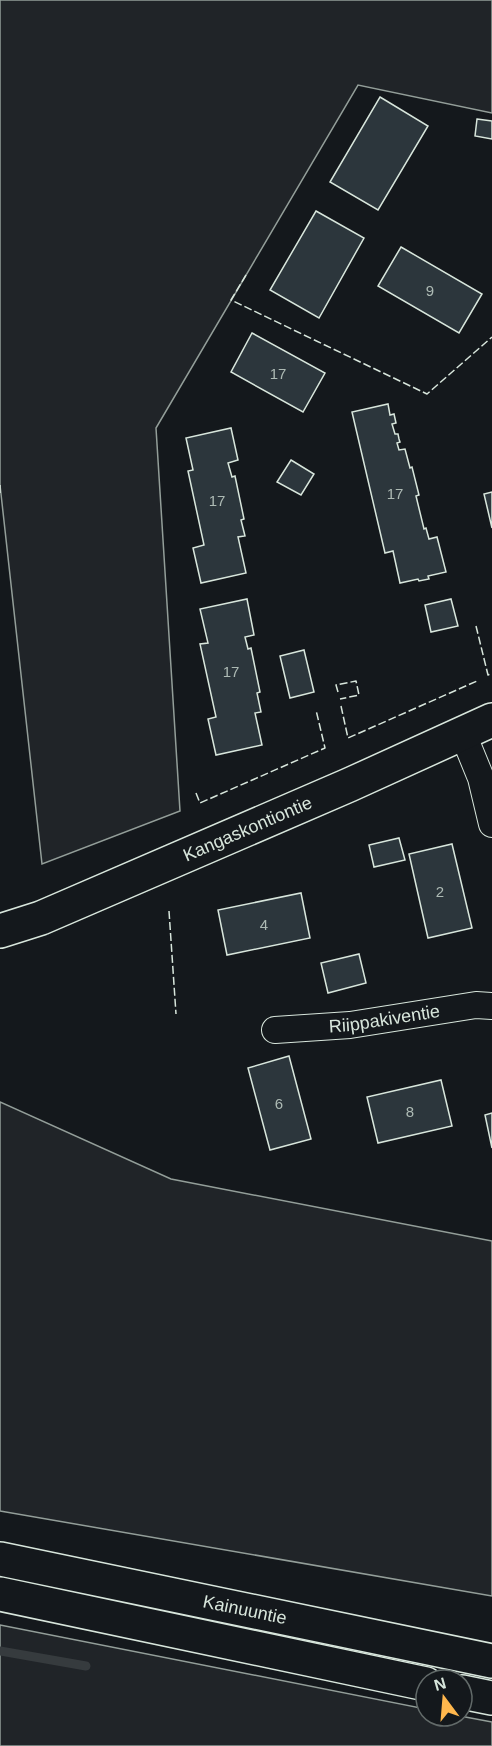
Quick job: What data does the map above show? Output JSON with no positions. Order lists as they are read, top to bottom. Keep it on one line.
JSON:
{"streets":{"main road":["Kangaskontiontie","Kainuuntie"],"street":["Riippakiventie"]},"house_numbers":["9","17","17","17","17","2","4","6","8"],"north":"top"}
